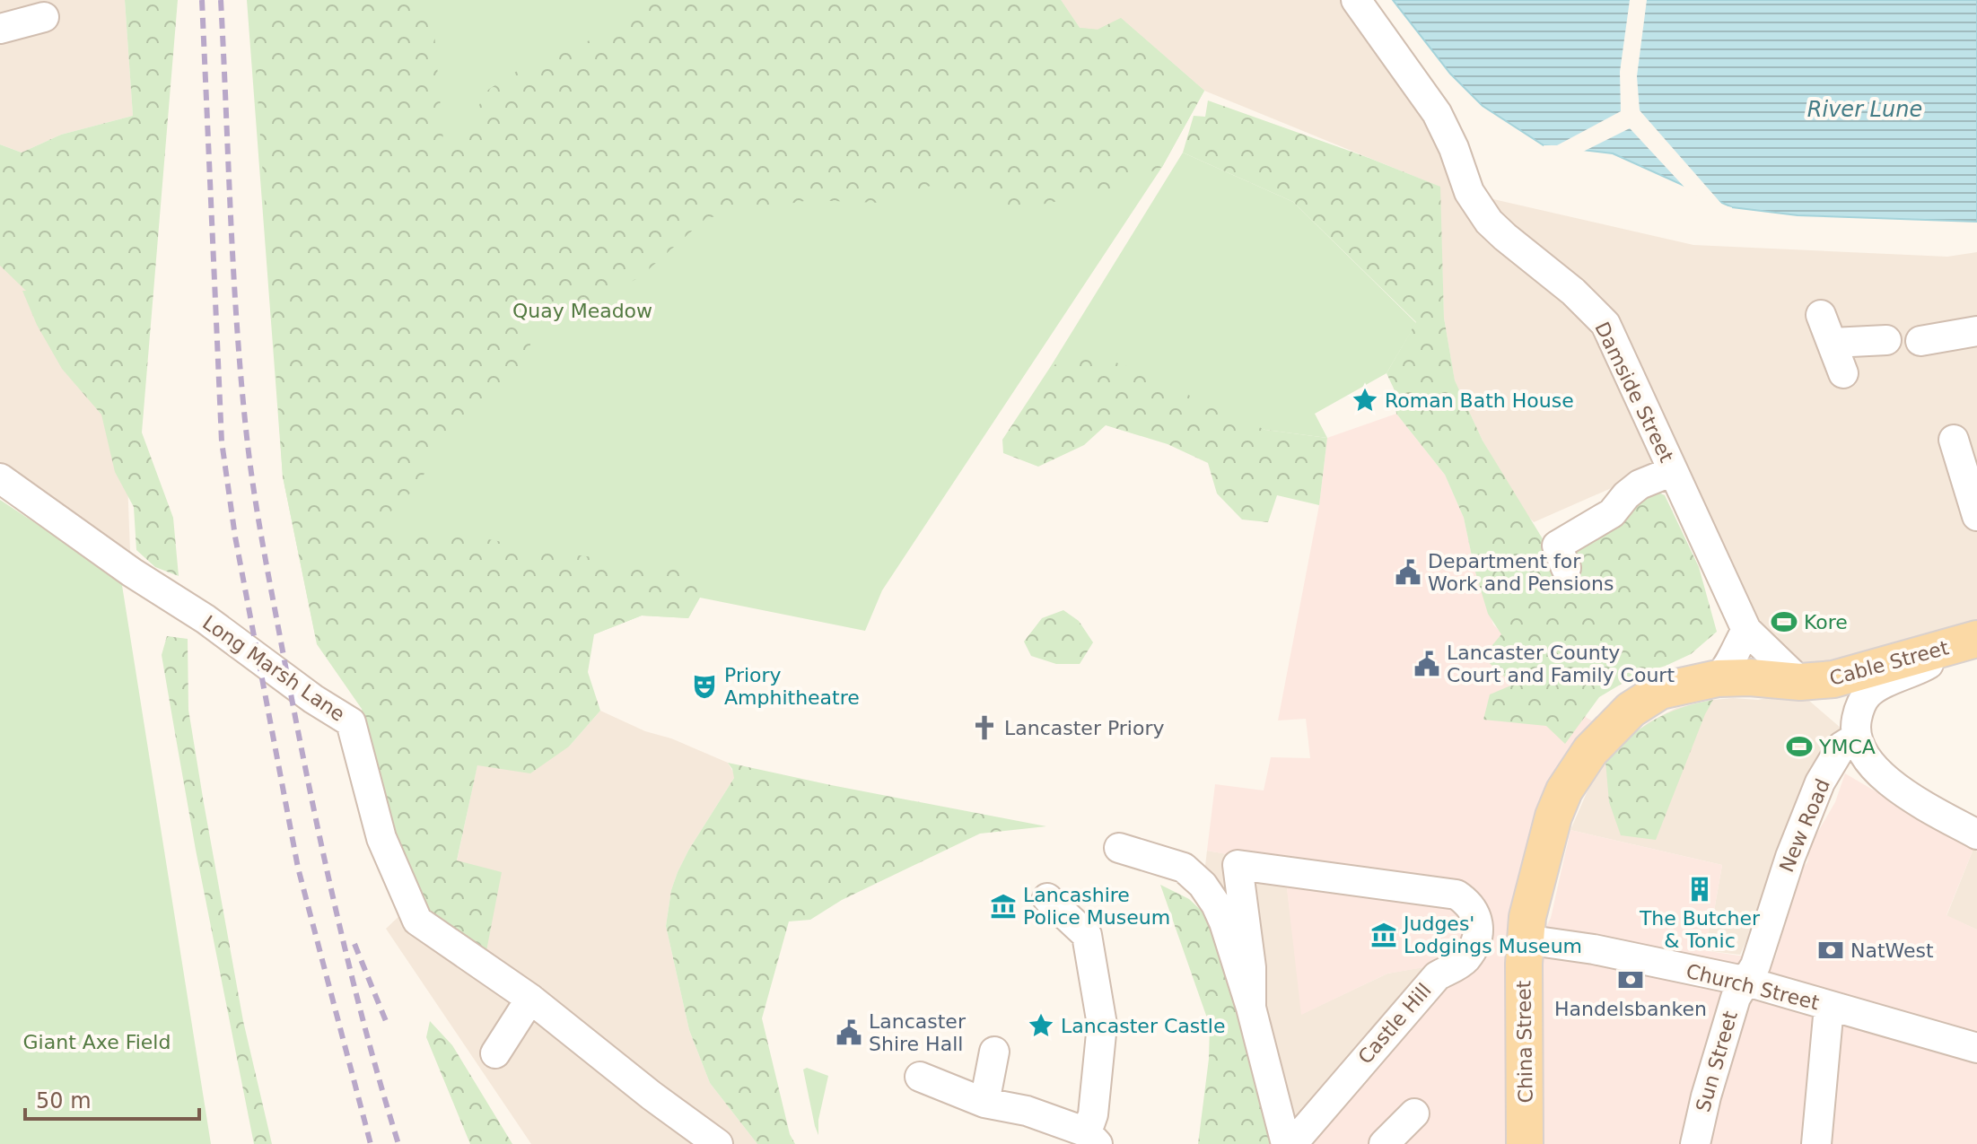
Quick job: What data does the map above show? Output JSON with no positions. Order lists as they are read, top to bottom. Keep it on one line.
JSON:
{"streets":{"main road":["Cable Street","China Street"],"street":["Damside Street","Long Marsh Lane","New Road","Church Street","Castle Hill","Sun Street"]},"crossings":[["Damside Street","Cable Street"],["Cable Street","China Street"],["New Road","Church Street"],["New Road","Sun Street"],["Church Street","China Street"],["Church Street","Sun Street"]],"water":["River Lune"],"parks":["Quay Meadow","Giant Axe Field"],"places":{"place":["Roman Bath House","Lancaster Castle"],"public building":["Department for Work and Pensions","Lancaster County Court and Family Court","Lancaster Shire Hall"],"sports":["Kore","YMCA"],"theatre":["Priory Amphitheatre"],"church":["Lancaster Priory"],"building":["The Butcher & Tonic"],"museum":["Lancashire Police Museum","Judges' Lodgings Museum"],"bank":["NatWest","Handelsbanken"]},"scale_bar":"50 m"}
